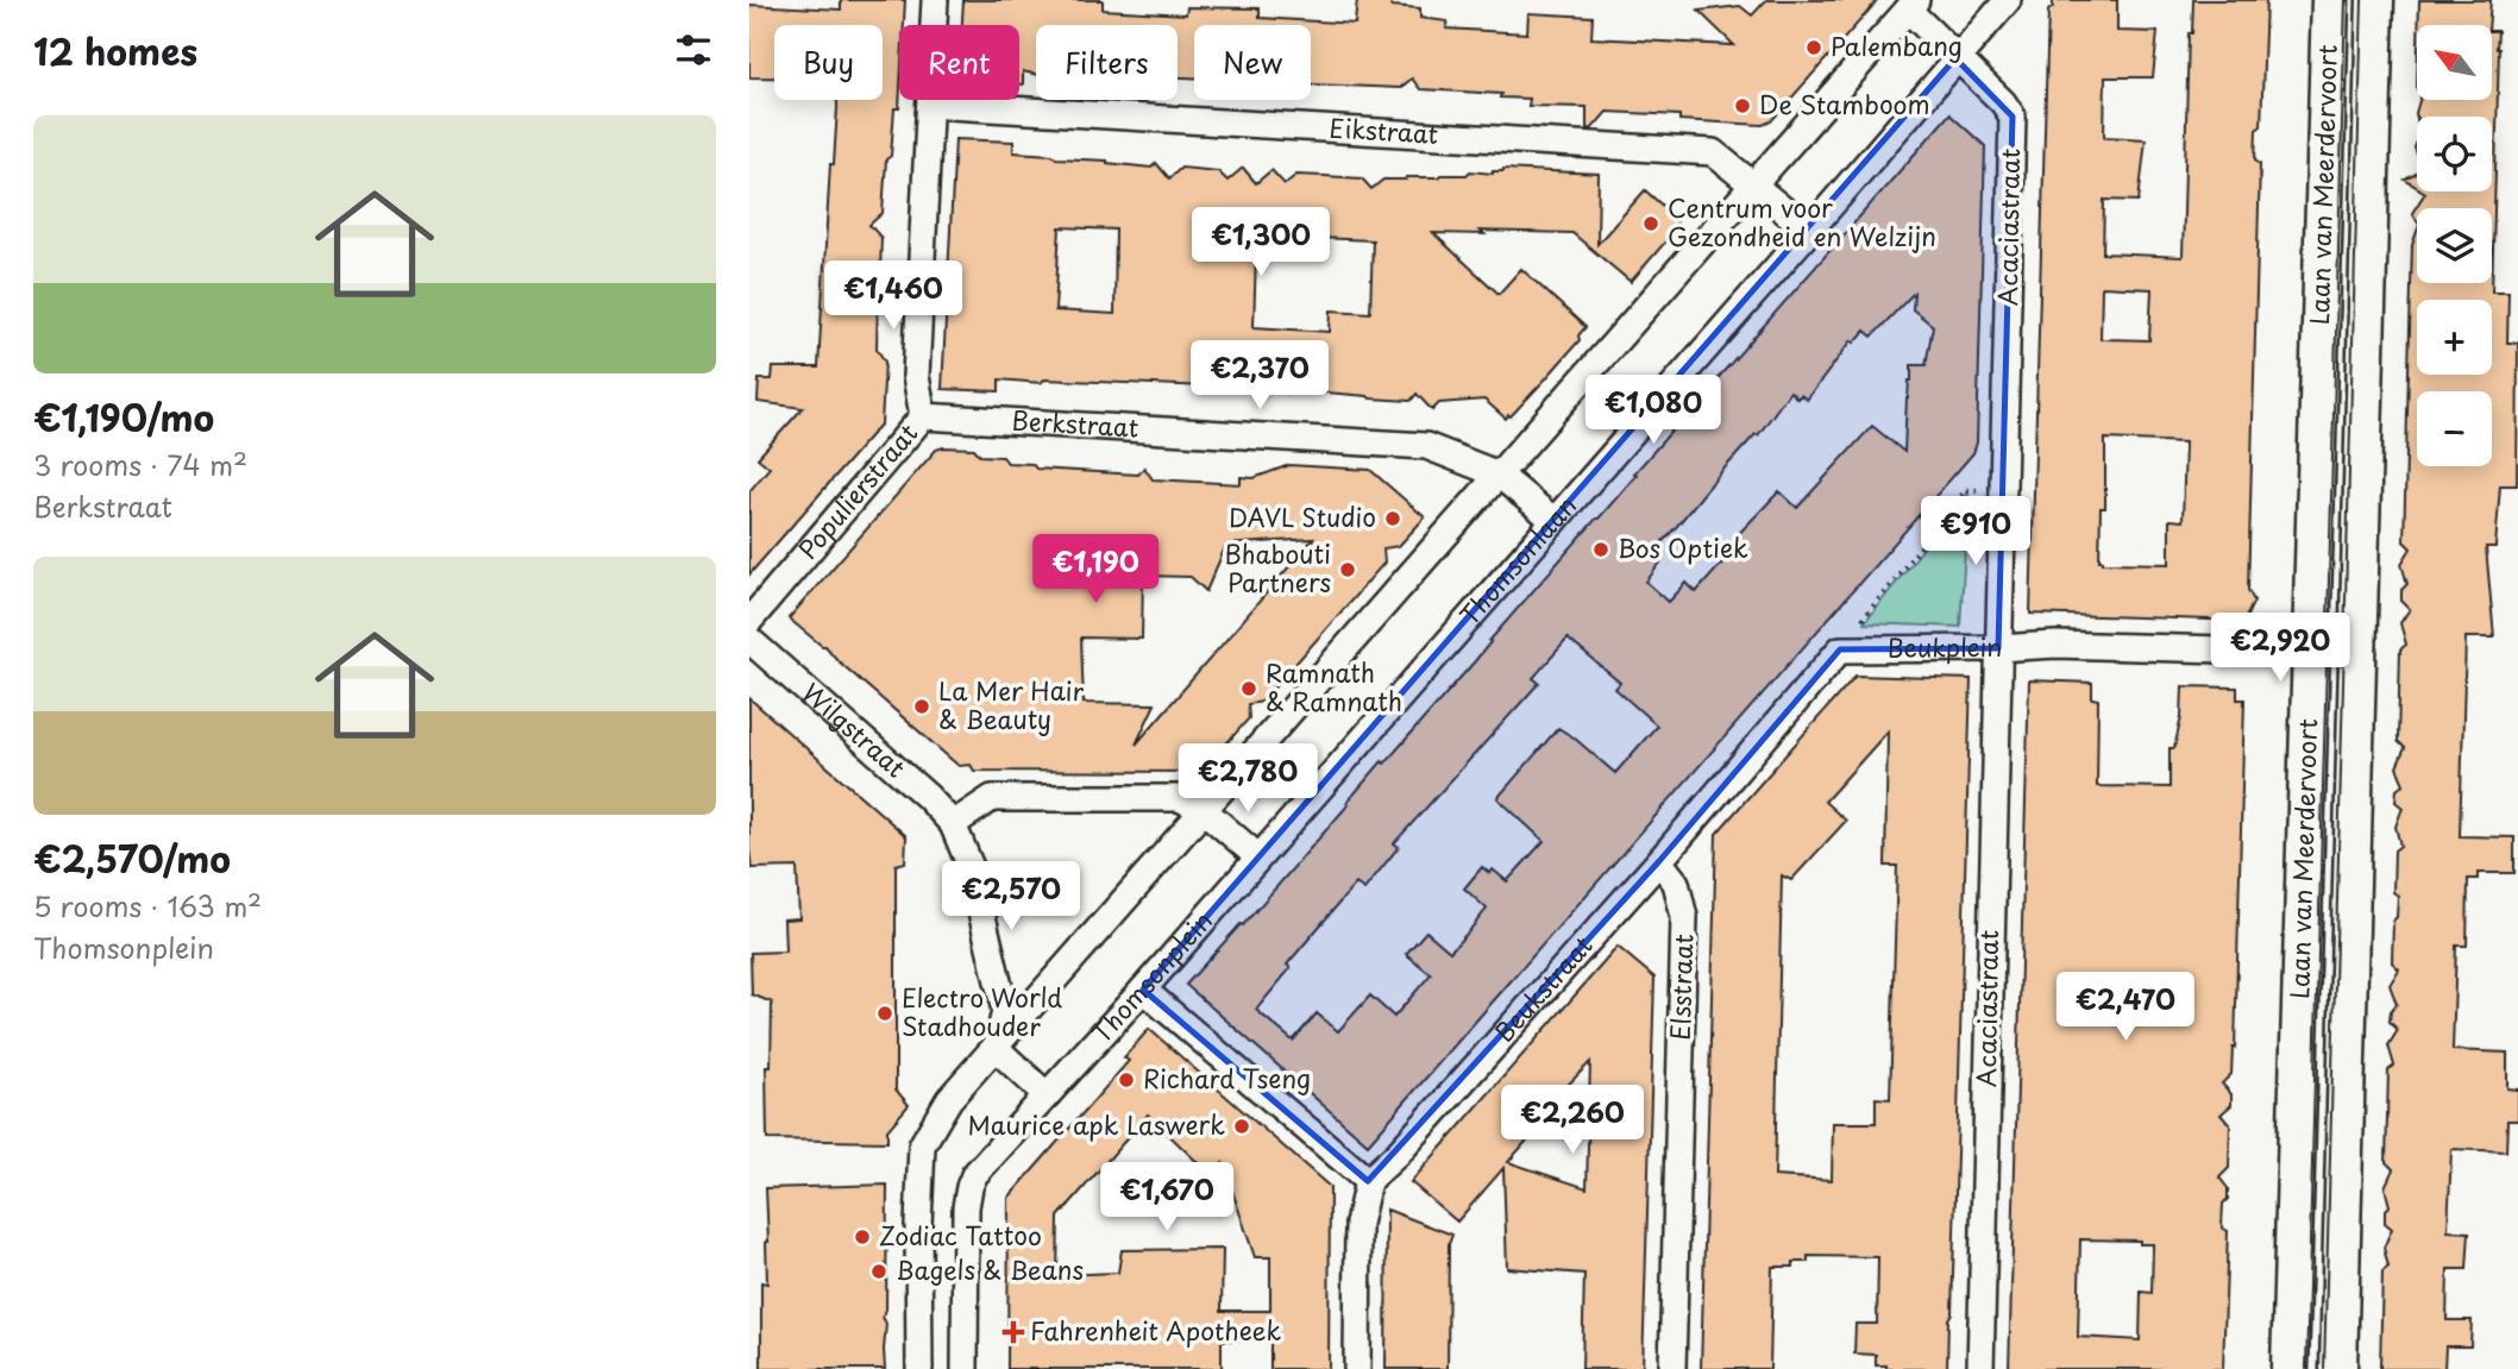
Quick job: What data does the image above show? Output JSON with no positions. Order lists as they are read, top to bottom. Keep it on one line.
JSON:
{"streets":{"street":["Eikstraat","Laan van Meerdervoort","Acaciastraat","Berkstraat","Populierstraat","Thomsonlaan","Beukplein","Wilgstraat","Thomsonplein","Elsstraat","Beukstraat"]},"crossings":[["Eikstraat","Populierstraat"],["Eikstraat","Thomsonlaan"],["Acaciastraat","Thomsonlaan"],["Acaciastraat","Beukplein"],["Berkstraat","Populierstraat"],["Berkstraat","Thomsonlaan"],["Thomsonlaan","Thomsonplein"],["Beukplein","Beukstraat"],["Elsstraat","Beukstraat"]],"places":{"other":["Palembang","De Stamboom","Centrum voor Gezondheid en Welzijn","DAVL Studio","Bos Optiek","Bhabouti Partners","Ramnath & Ramnath","La Mer Hair & Beauty","Electro World Stadhouder","Richard Tseng","Maurice apk Laswerk","Zodiac Tattoo","Bagels & Beans"],"health":["Fahrenheit Apotheek"]},"north":"top left","page":{"heading":"12 homes","map_buttons":["+","−"],"chip":["Buy","Rent","Filters","New"],"list":[{"name":"€1,190/mo","note":"3 rooms · 74 m² · Berkstraat"},{"name":"€2,570/mo","note":"5 rooms · 163 m² · Thomsonplein"}],"price":["€1,300","€1,460","€2,370","€1,080","€910","€1,190","€2,920","€2,780","€2,570","€2,470","€2,260","€1,670"]}}
